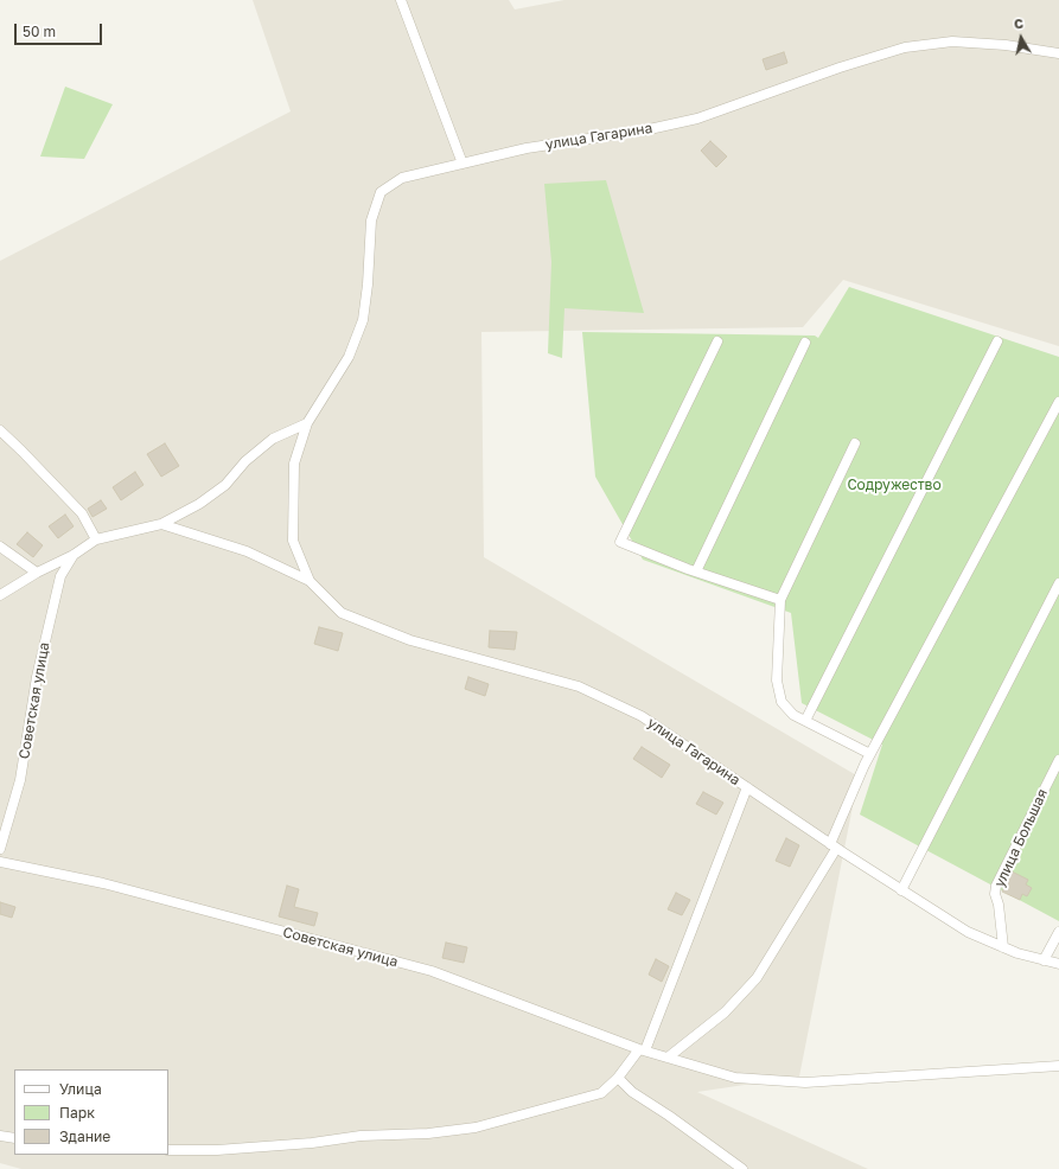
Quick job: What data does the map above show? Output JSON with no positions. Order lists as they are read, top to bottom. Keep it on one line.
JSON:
{"streets":{"street":["улица Гагарина","Советская улица","улица Большая"]},"crossings":[["улица Гагарина","улица Большая"]],"parks":["Содружество"],"legend":["Улица","Парк","Здание"],"scale_bar":"50 m","north":"top"}
